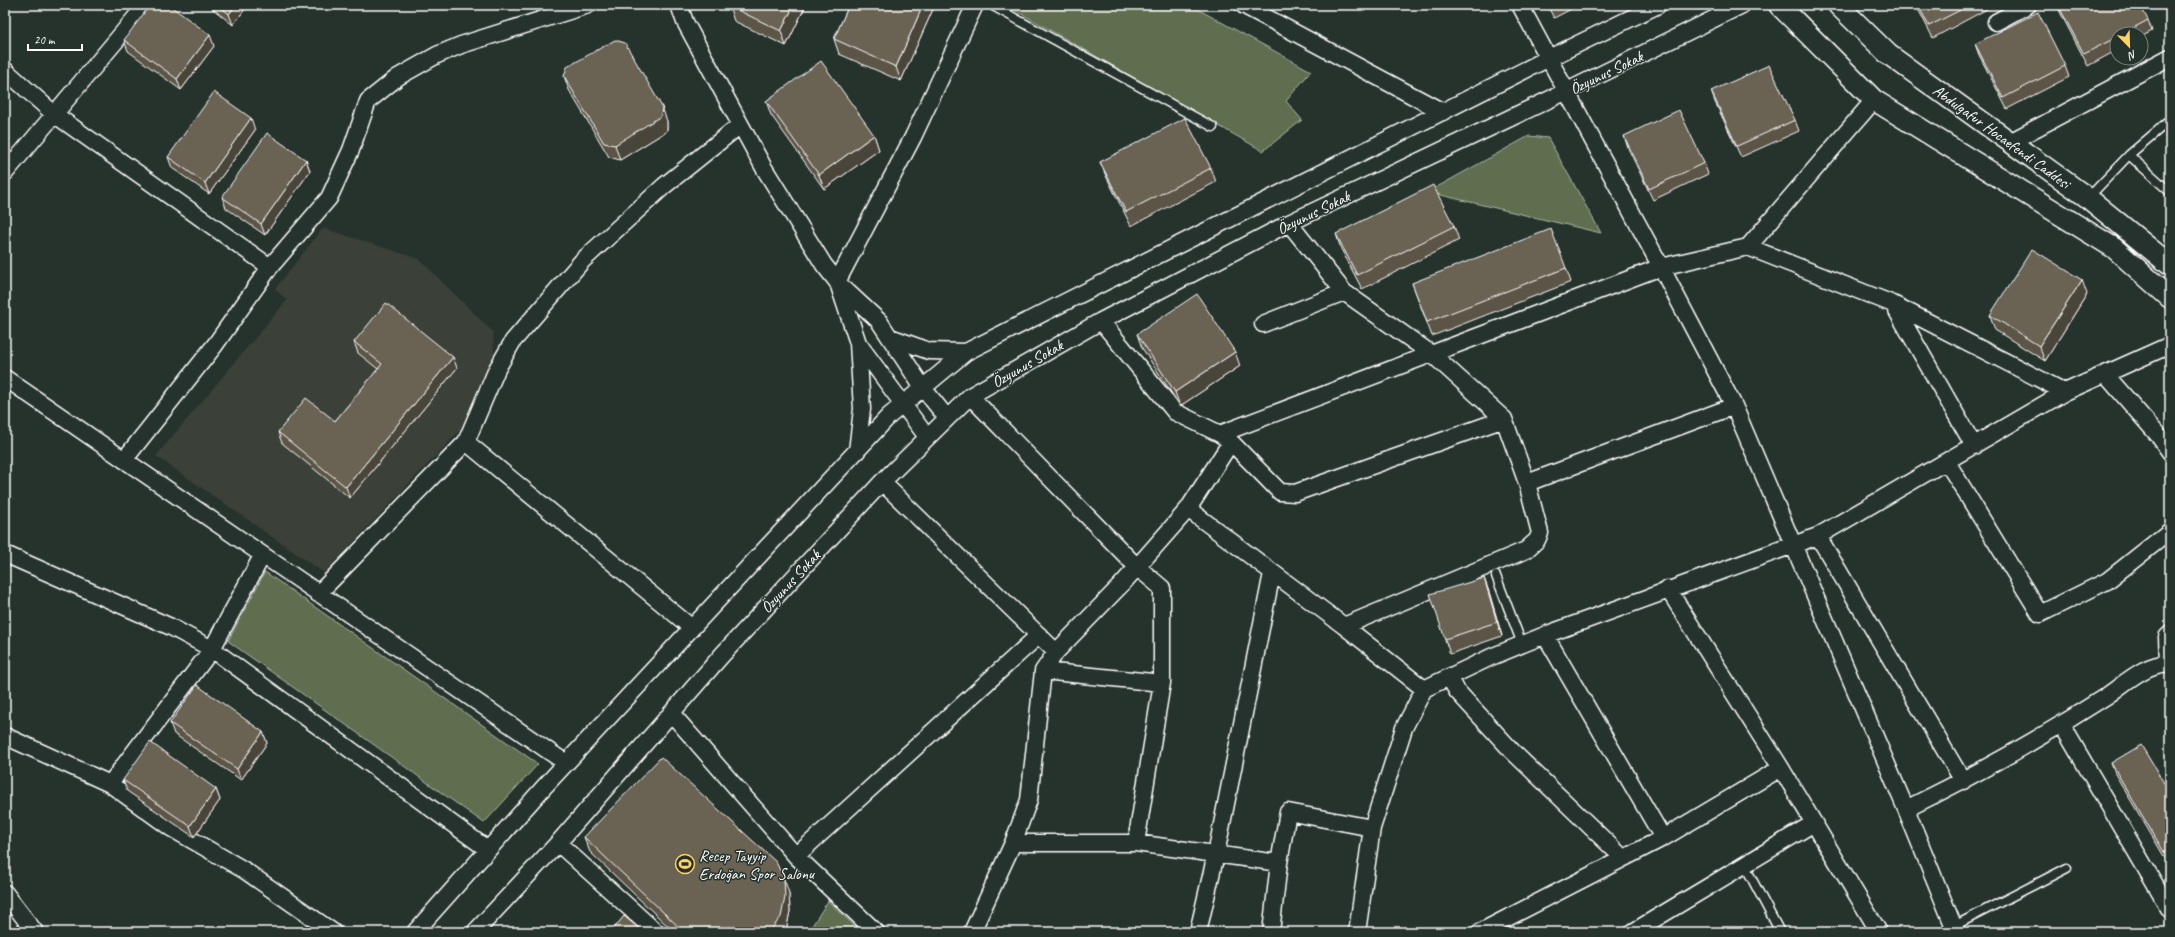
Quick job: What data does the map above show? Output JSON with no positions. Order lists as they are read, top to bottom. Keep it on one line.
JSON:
{"streets":{"street":["Özyunus Sokak","Abdulgafur Hocaefendi Caddesi"]},"places":{"sports":["Recep Tayyip Erdoğan Spor Salonu"]},"scale_bar":"20 m","north":"bottom right"}
